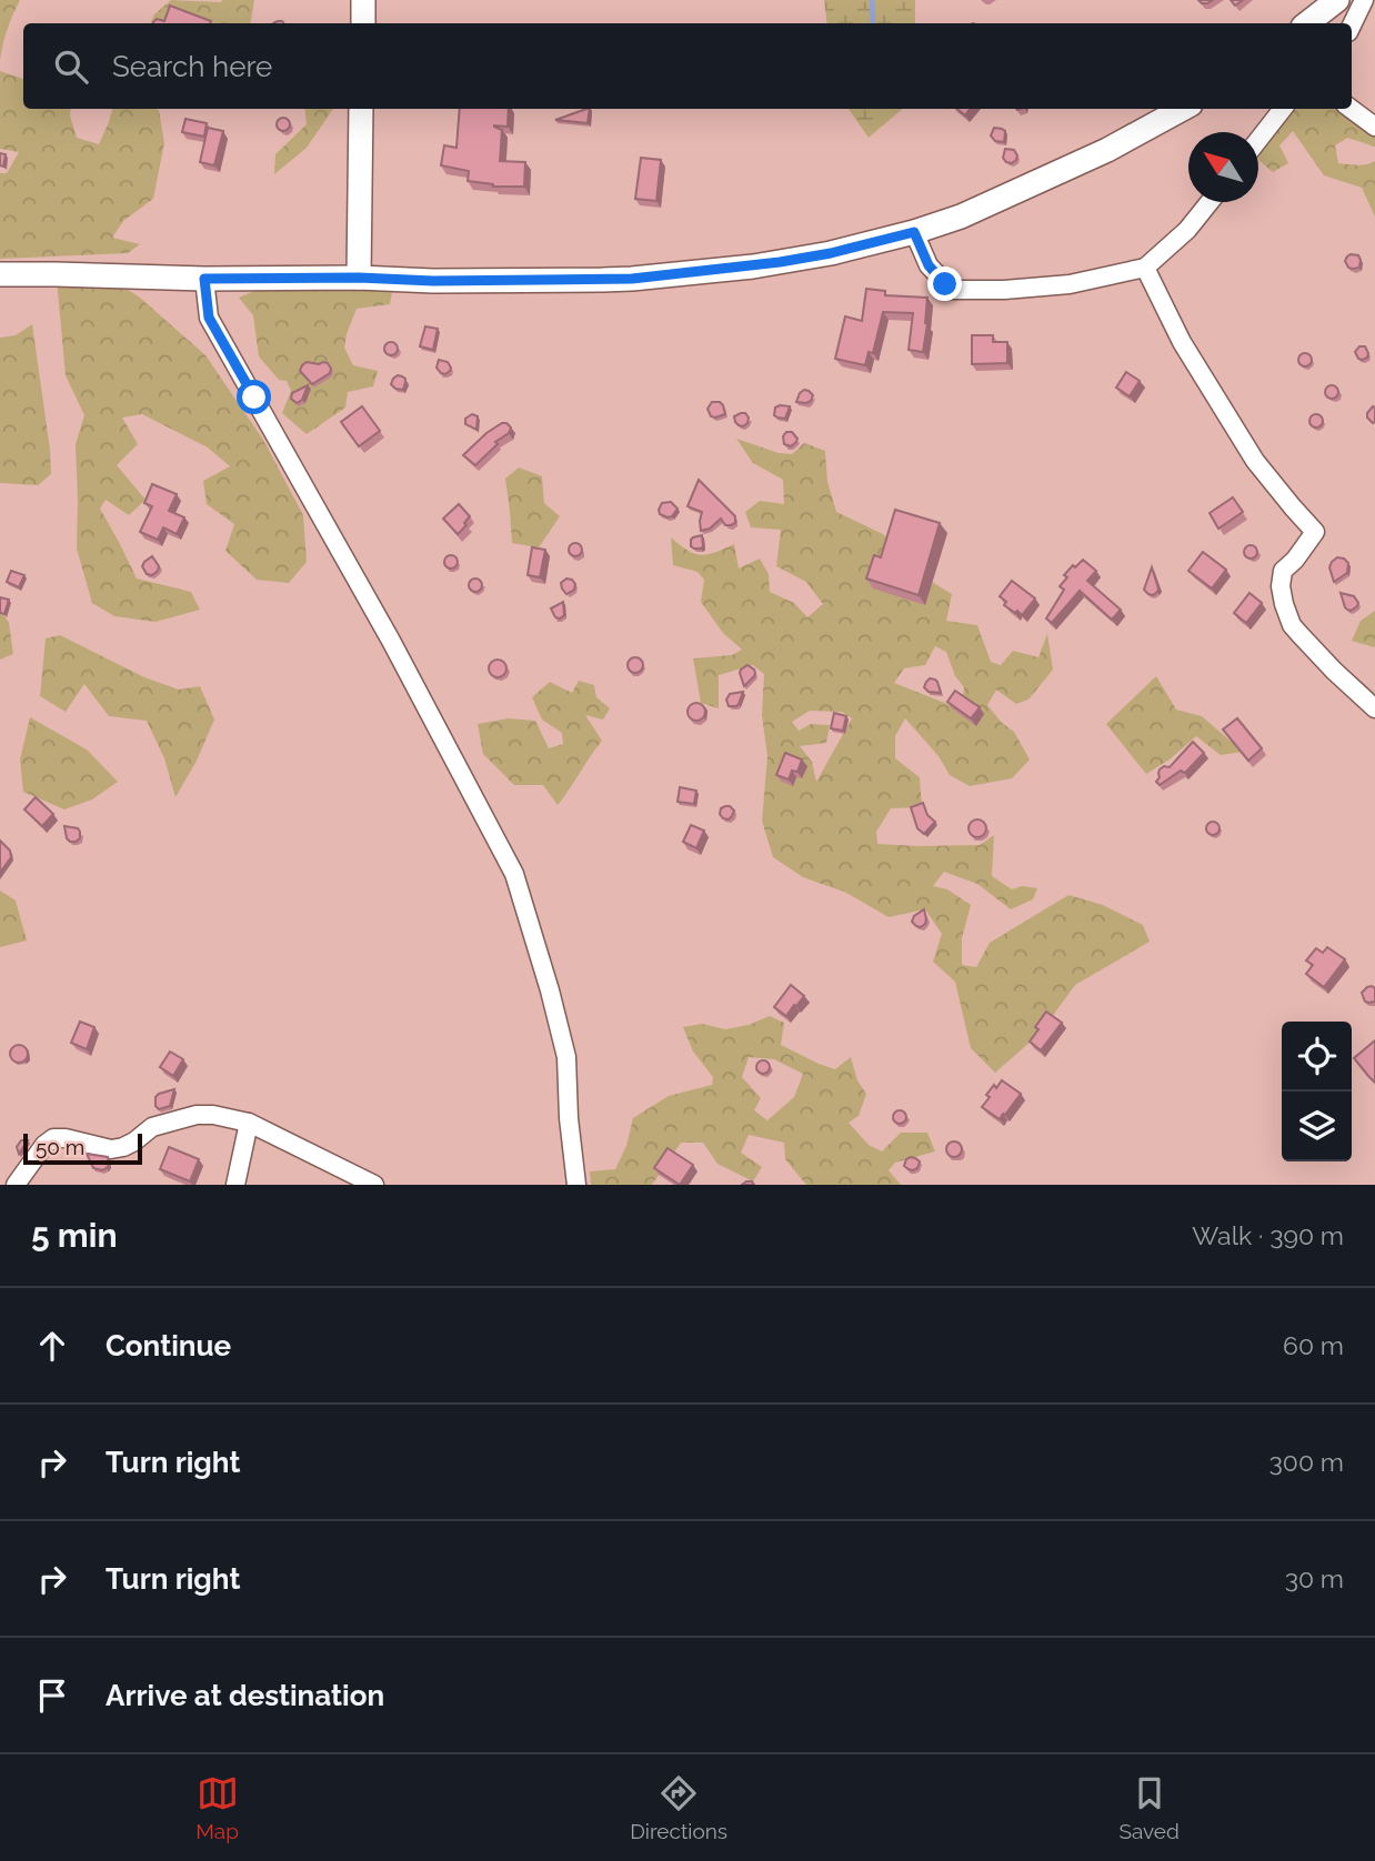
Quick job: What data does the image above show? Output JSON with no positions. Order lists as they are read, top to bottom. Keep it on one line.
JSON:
{"scale_bar":"50 m","north":"top left","page":{"search":"Search here","scale":"50 m","heading":["5 min","Walk · 390 m"],"list":[["Continue","60 m"],["Turn right","300 m"],["Turn right","30 m"],"Arrive at destination"],"nav":["Map","Directions","Saved"]}}
